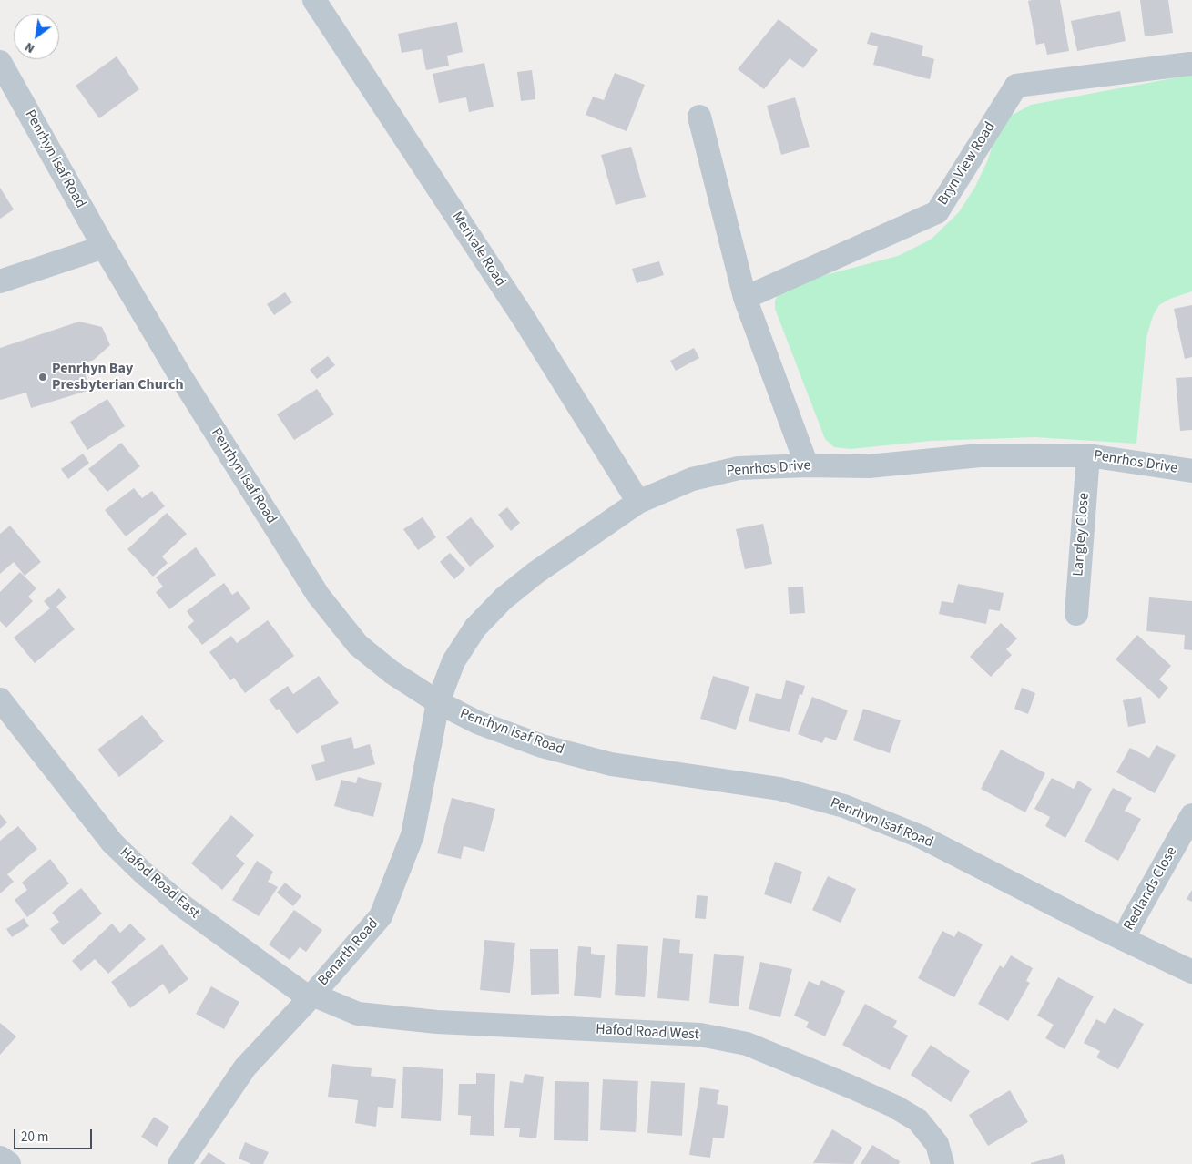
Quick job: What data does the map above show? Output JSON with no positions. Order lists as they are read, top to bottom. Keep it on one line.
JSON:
{"streets":{"street":["Penrhyn Isaf Road","Bryn View Road","Merivale Road","Penrhos Drive","Langley Close","Hafod Road East","Redlands Close","Benarth Road","Hafod Road West"]},"crossings":[["Penrhyn Isaf Road","Penrhos Drive"],["Penrhyn Isaf Road","Redlands Close"],["Penrhyn Isaf Road","Benarth Road"],["Merivale Road","Penrhos Drive"],["Penrhos Drive","Langley Close"],["Penrhos Drive","Benarth Road"],["Hafod Road East","Benarth Road"],["Hafod Road East","Hafod Road West"],["Benarth Road","Hafod Road West"]],"places":["Penrhyn Bay Presbyterian Church"],"scale_bar":"20 m","north":"bottom left"}
